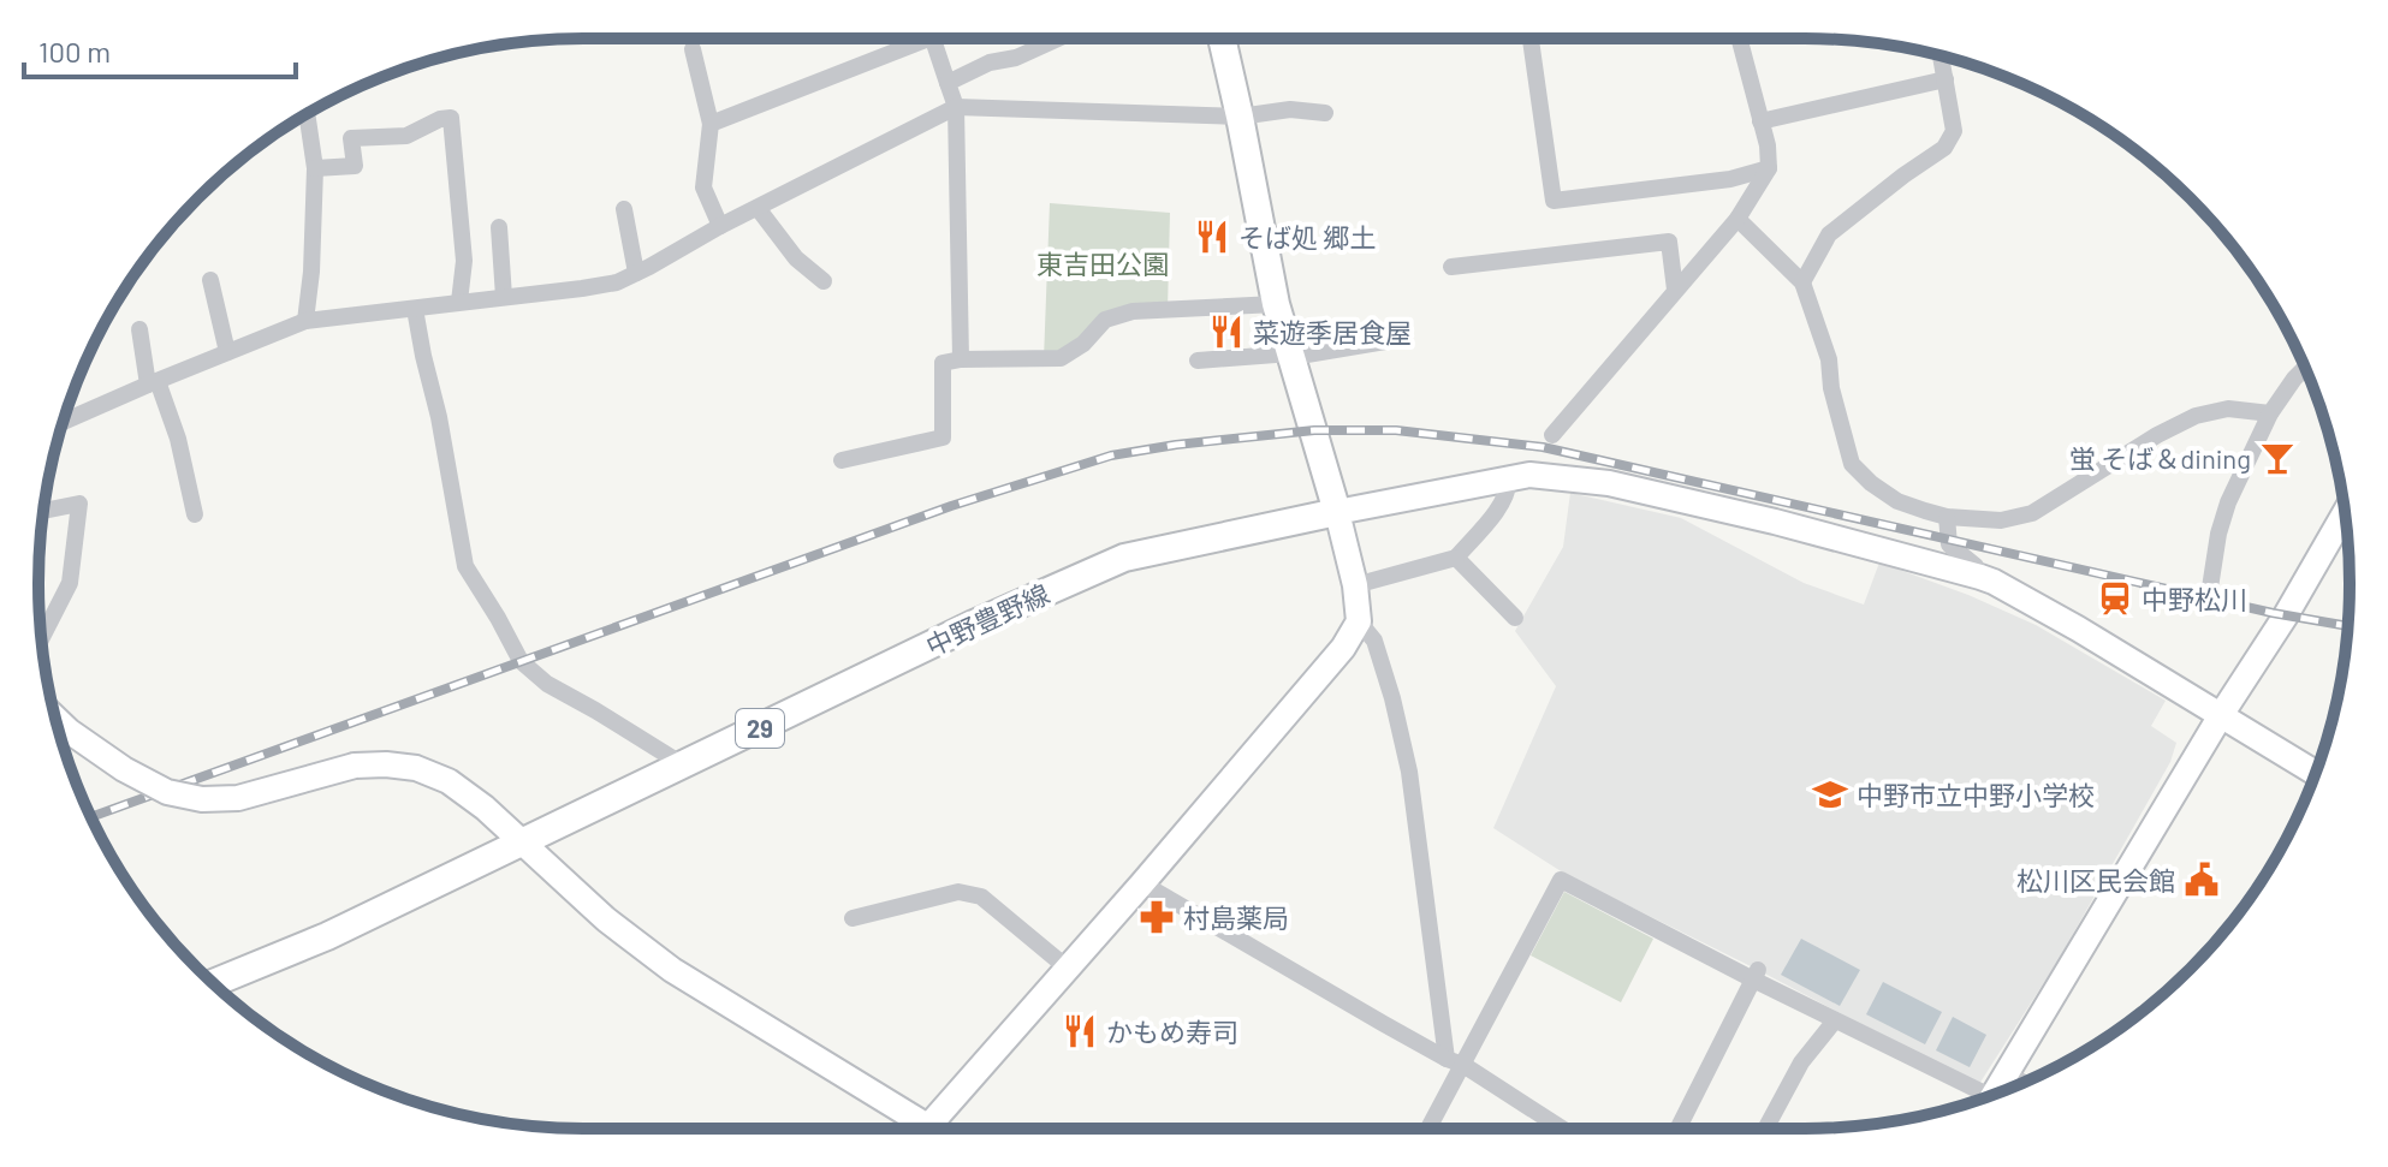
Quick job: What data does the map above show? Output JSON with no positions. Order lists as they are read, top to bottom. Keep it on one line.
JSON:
{"streets":{"main road":["中野豊野線","29"]},"parks":["東吉田公園"],"places":{"restaurant":["そば処 郷土","菜遊季居食屋","かもめ寿司"],"bar":["蛍 そば＆dining"],"station":["中野松川"],"school or university":["中野市立中野小学校"],"public building":["松川区民会館"],"pharmacy":["村島薬局"]},"scale_bar":"100 m"}
